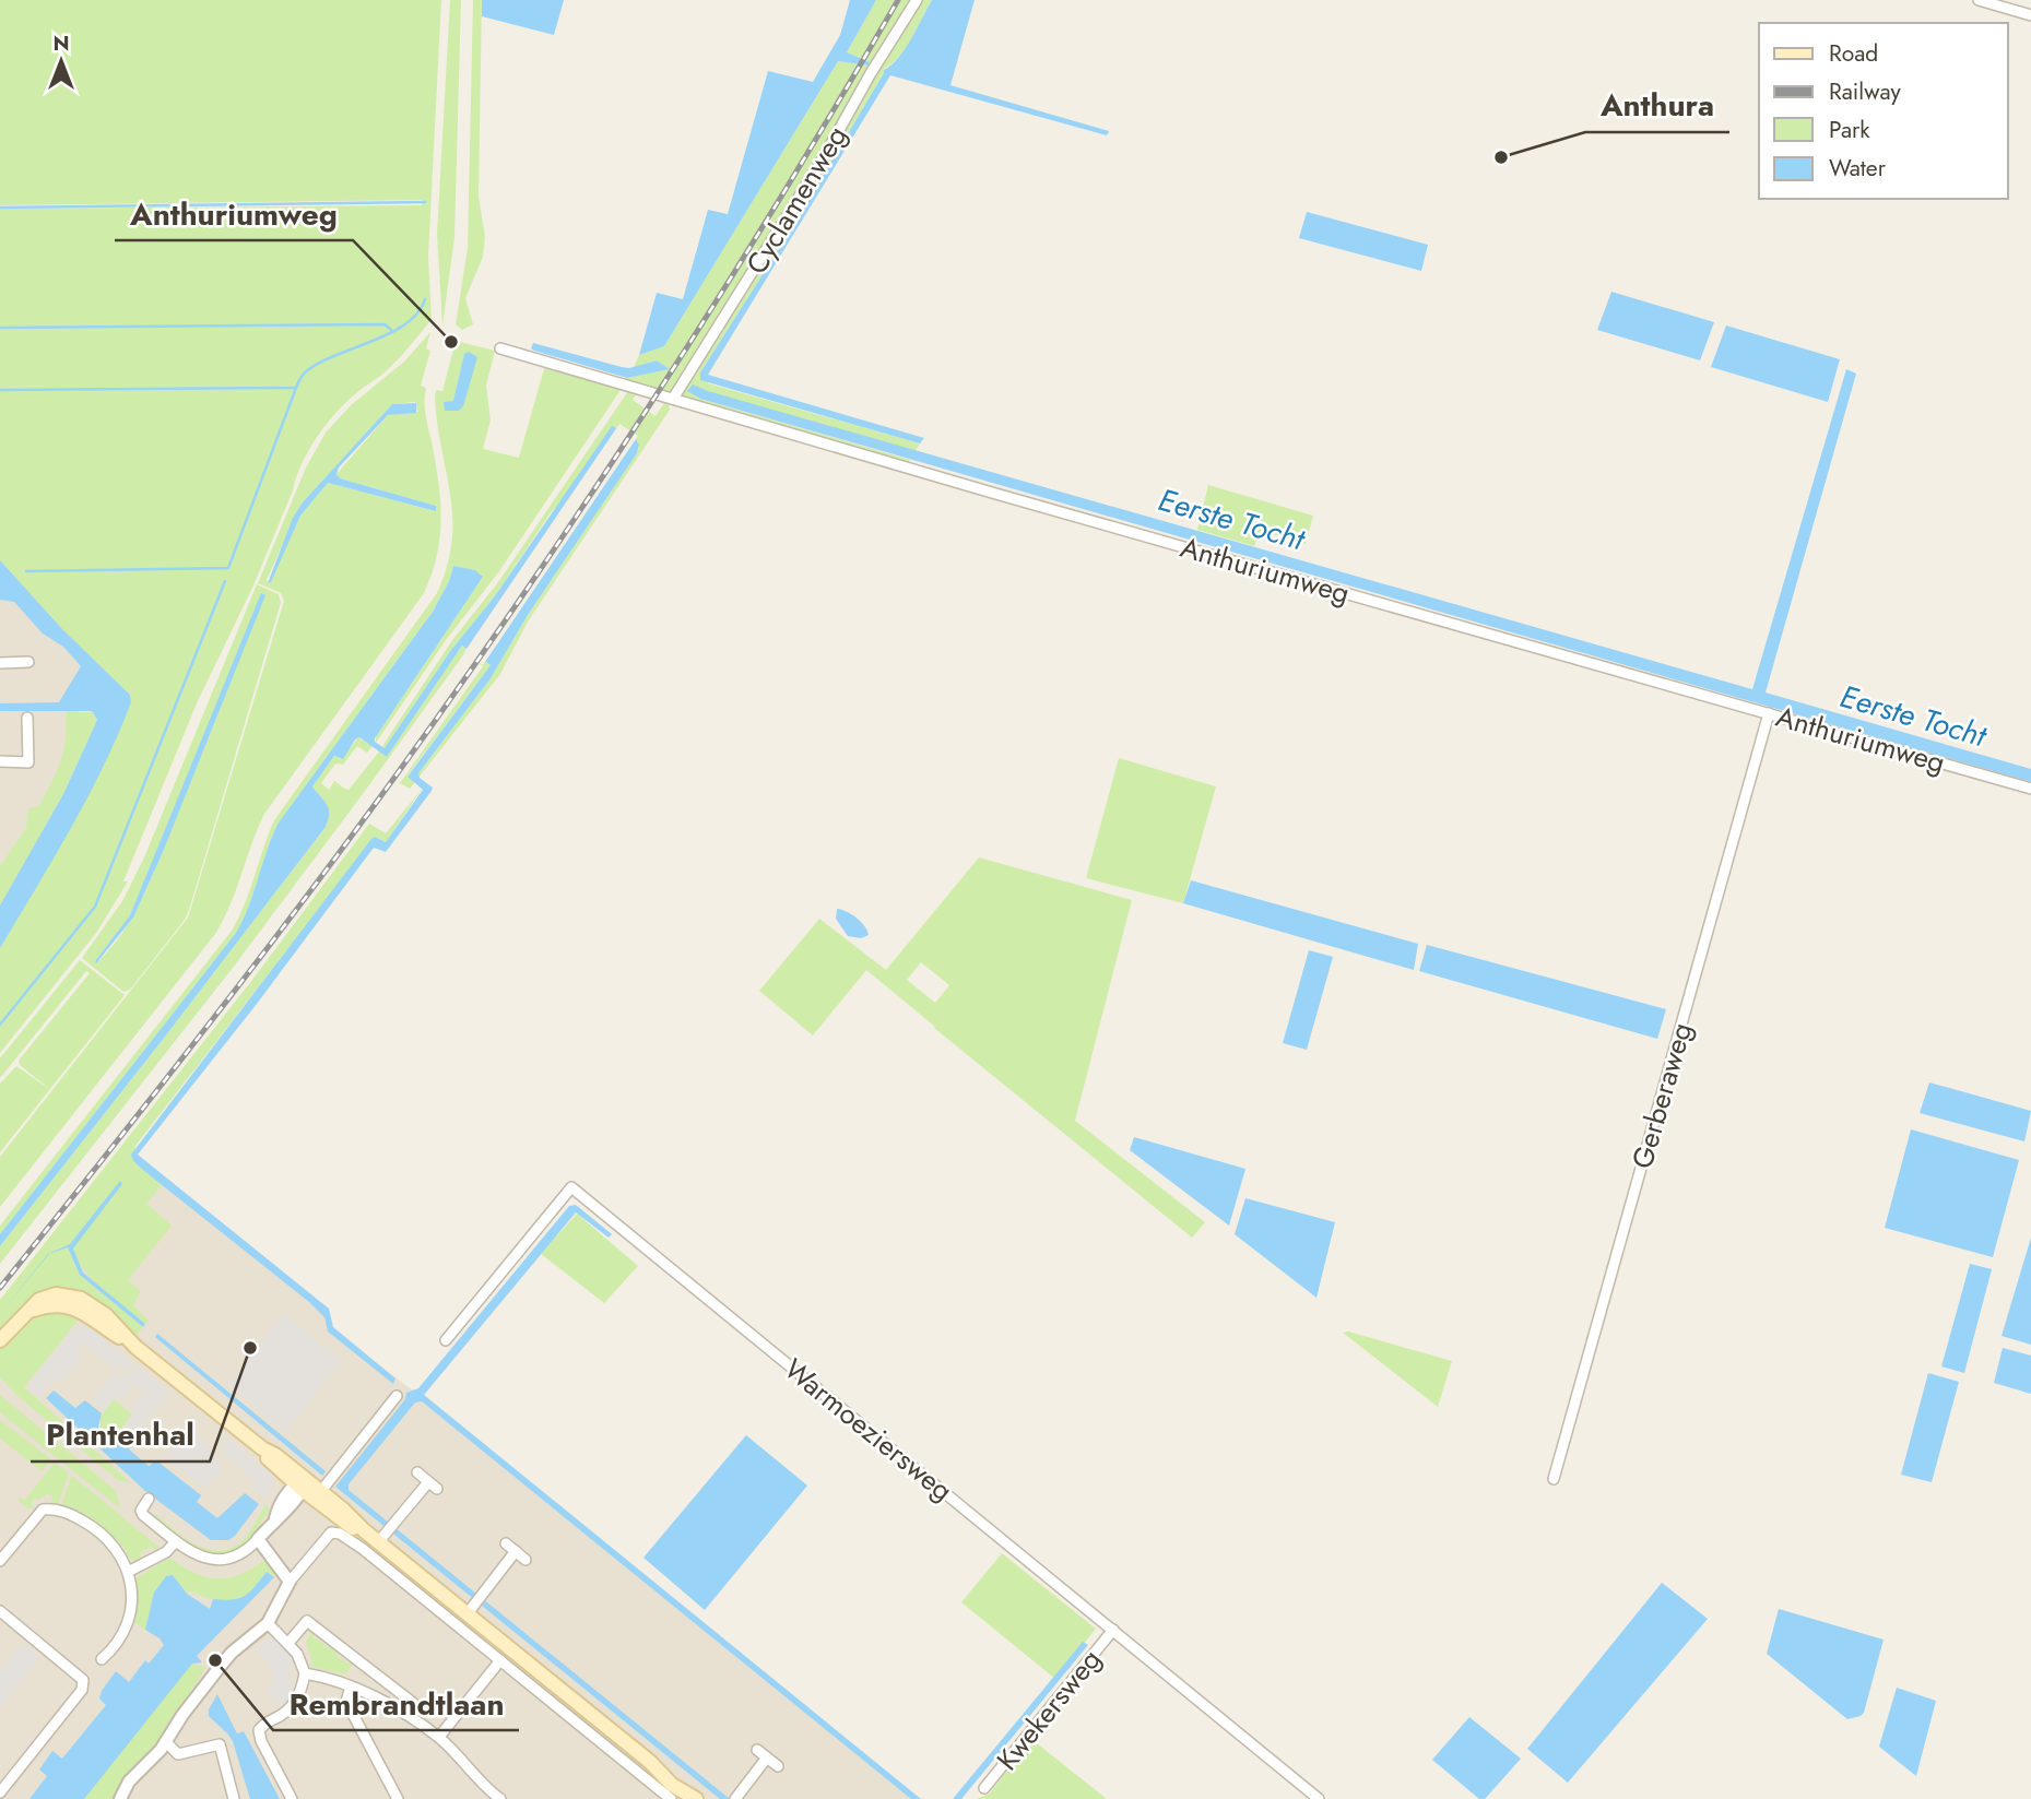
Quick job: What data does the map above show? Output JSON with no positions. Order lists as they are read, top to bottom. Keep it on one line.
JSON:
{"streets":{"street":["Cyclamenweg","Anthuriumweg","Gerberaweg","Warmoeziersweg","Kwekersweg"]},"crossings":[["Cyclamenweg","Anthuriumweg"],["Anthuriumweg","Gerberaweg"],["Warmoeziersweg","Kwekersweg"]],"water":["Eerste Tocht"],"places":["Anthura","Anthuriumweg","Plantenhal","Rembrandtlaan"],"legend":["Road","Railway","Park","Water"],"north":"top"}
